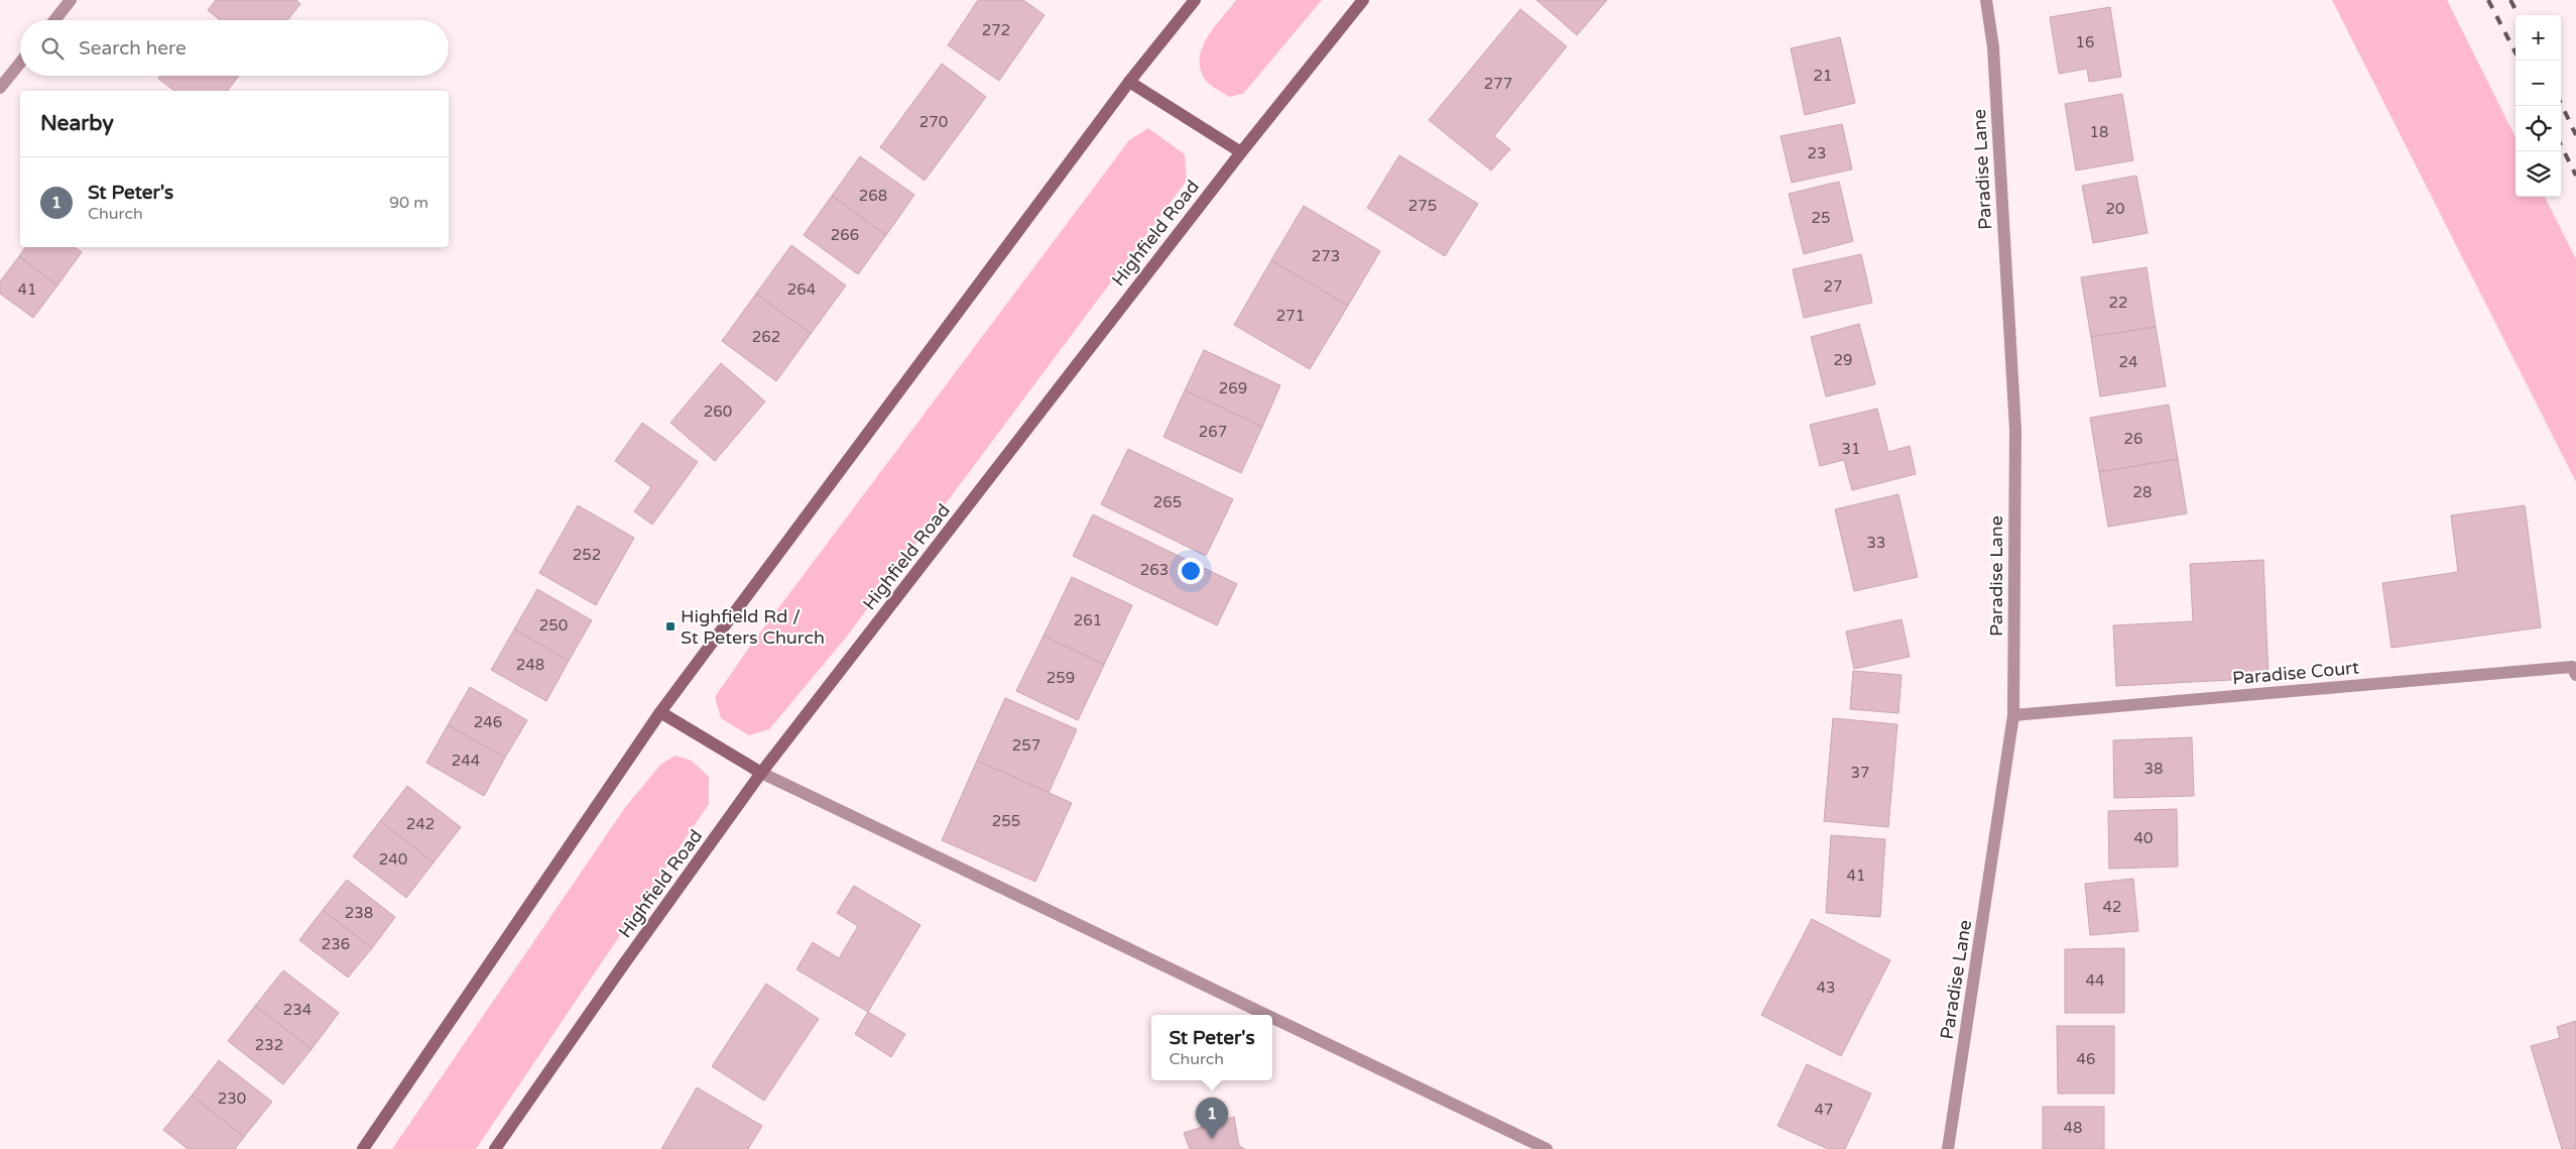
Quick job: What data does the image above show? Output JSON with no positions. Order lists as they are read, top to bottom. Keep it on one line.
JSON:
{"streets":{"street":["Paradise Lane","Highfield Road","Paradise Court"]},"crossings":[["Paradise Lane","Paradise Court"]],"places":{"transit":["Highfield Rd / St Peters Church"]},"house_numbers":["272","16","21","277","270","18","23","268","275","20","25","266","273","27","41","264","22","271","262","29","24","269","260","267","26","31","28","265","33","252","263","261","250","248","259","246","257","244","38","37","255","242","40","240","41","42","238","236","44","43","234","232","46","230","47","48"],"page":{"map_buttons":["+","−"],"search":"Search here","heading":"Nearby","list":[{"mark":"1","name":"St Peter's","note":"Church","value":"90 m"}],"popup":["St Peter's","Church"],"pins":"1"}}
